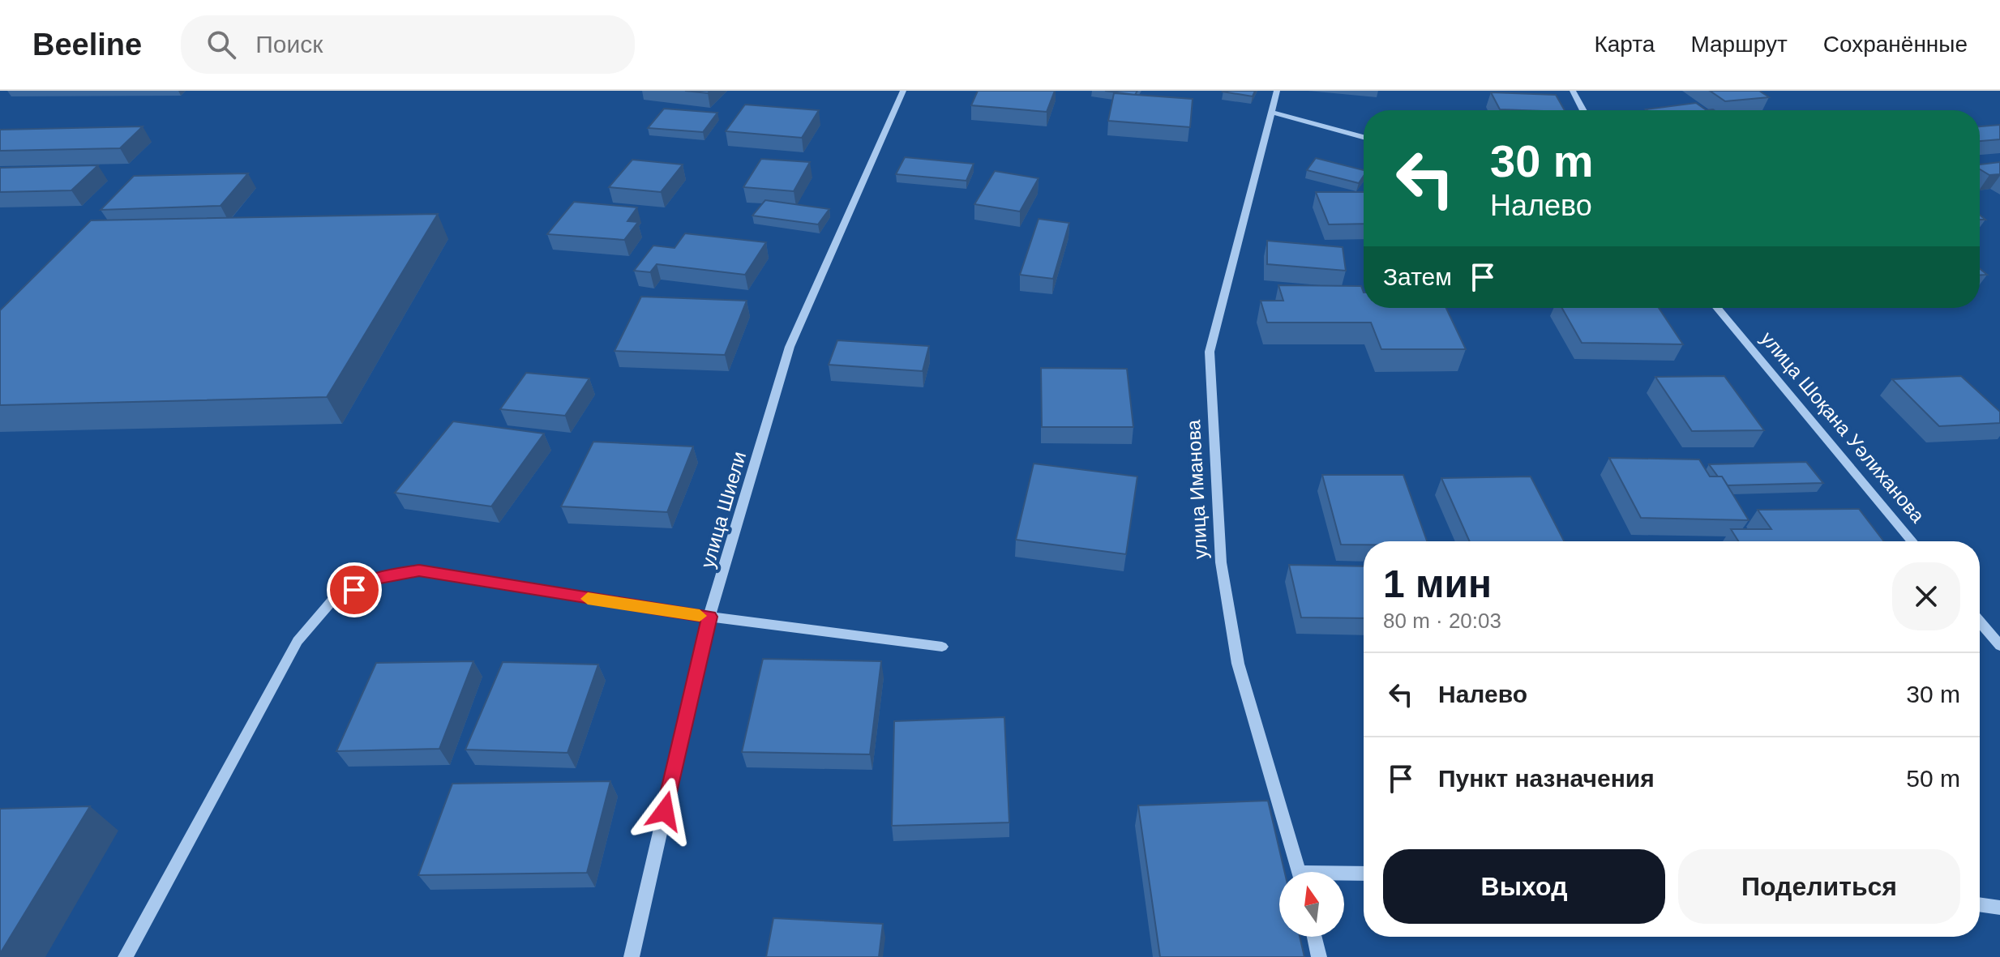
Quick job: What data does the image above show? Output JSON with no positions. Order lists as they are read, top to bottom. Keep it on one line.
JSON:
{"streets":{"street":["улица Шоқана Уәлиханова","улица Иманова","улица Шиели"]},"north":"top","page":{"header":"Beeline","search":"Поиск","nav":["Карта","Маршрут","Сохранённые"],"turn":["30 m","Налево"],"then":"Затем","heading":["1 мин","80 m · 20:03"],"list":[{"name":"Налево","value":"30 m"},{"name":"Пункт назначения","value":"50 m"}],"buttons":["Выход","Поделиться"]}}
